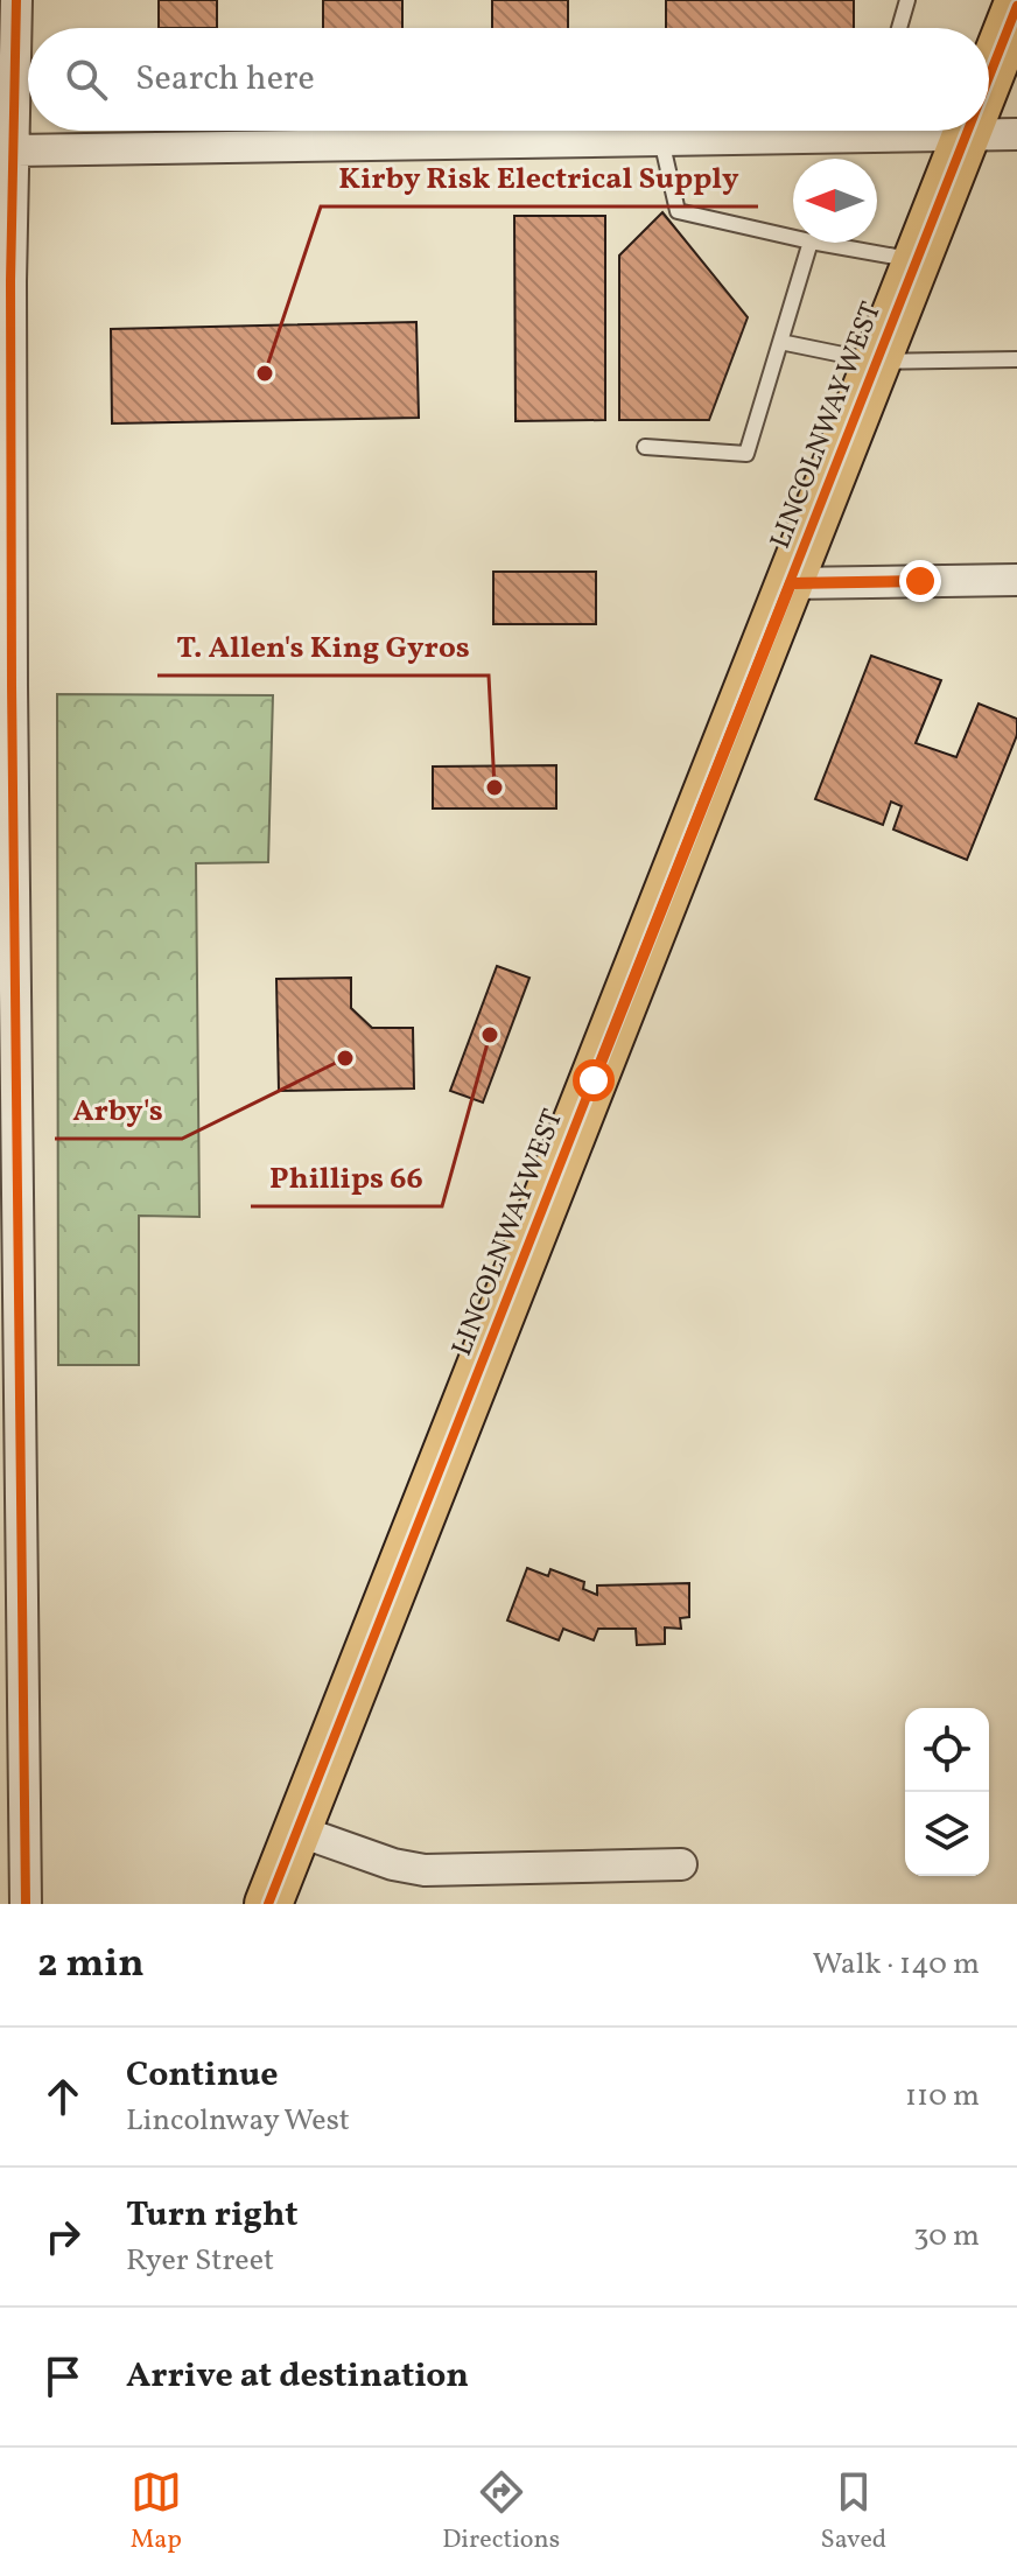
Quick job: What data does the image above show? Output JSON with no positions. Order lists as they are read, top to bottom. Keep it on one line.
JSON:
{"streets":{"main road":["LINCOLNWAY WEST"]},"places":["Kirby Risk Electrical Supply","T. Allen's King Gyros","Phillips 66","Arby's"],"north":"left","page":{"search":"Search here","heading":["2 min","Walk · 140 m"],"list":[["Continue","Lincolnway West","110 m"],["Turn right","Ryer Street","30 m"],"Arrive at destination"],"nav":["Map","Directions","Saved"]}}
